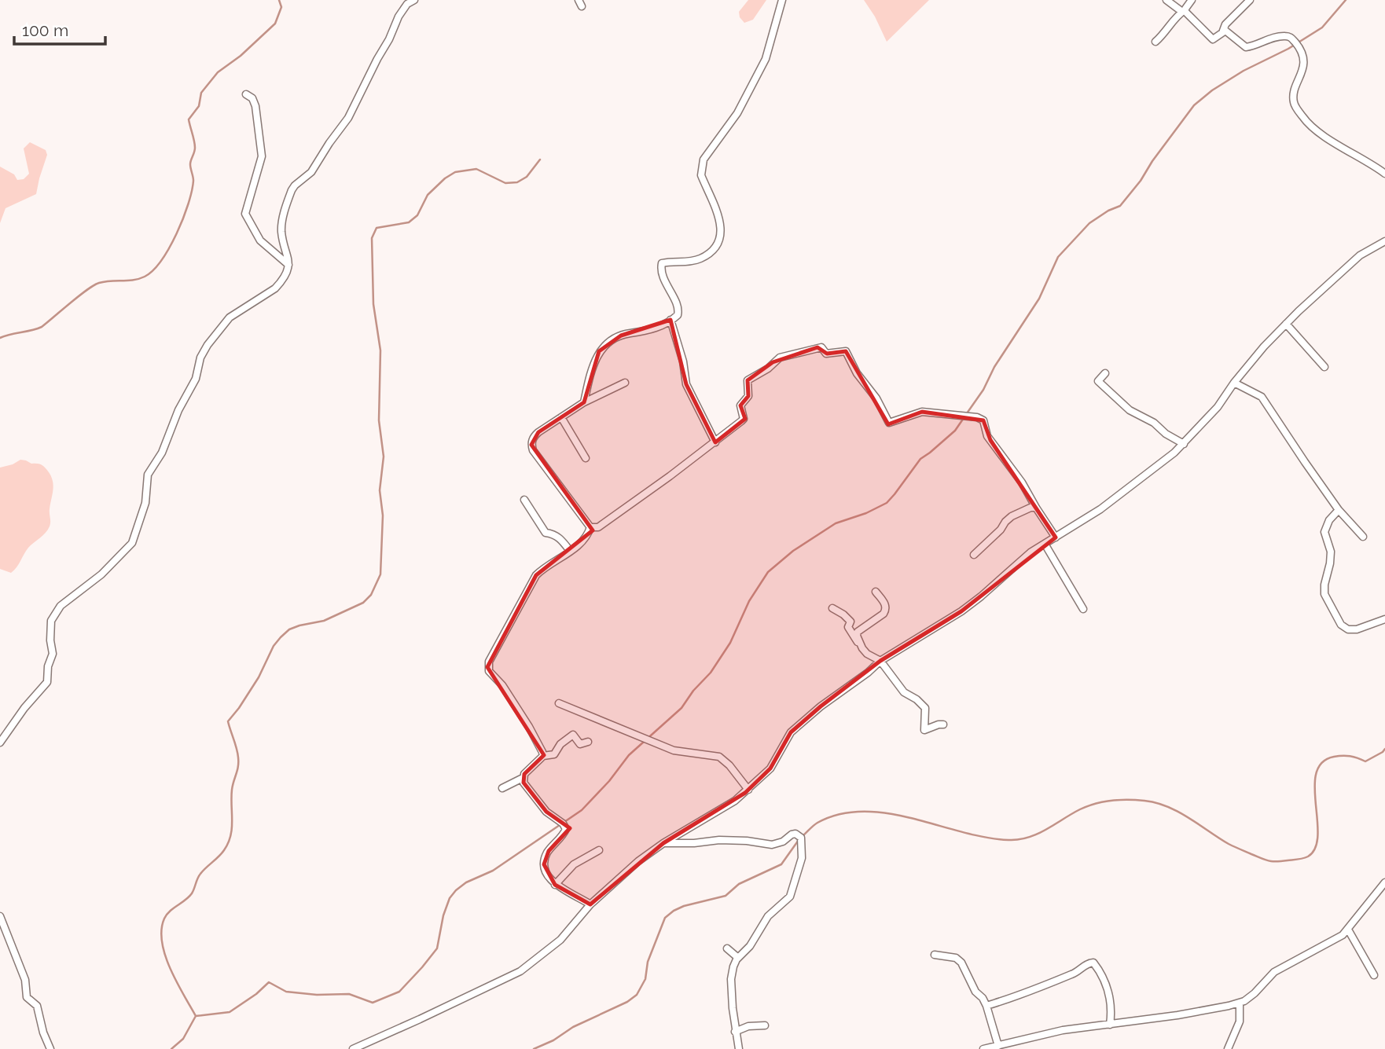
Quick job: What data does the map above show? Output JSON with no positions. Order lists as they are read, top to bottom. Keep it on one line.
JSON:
{"scale_bar":"100 m"}
